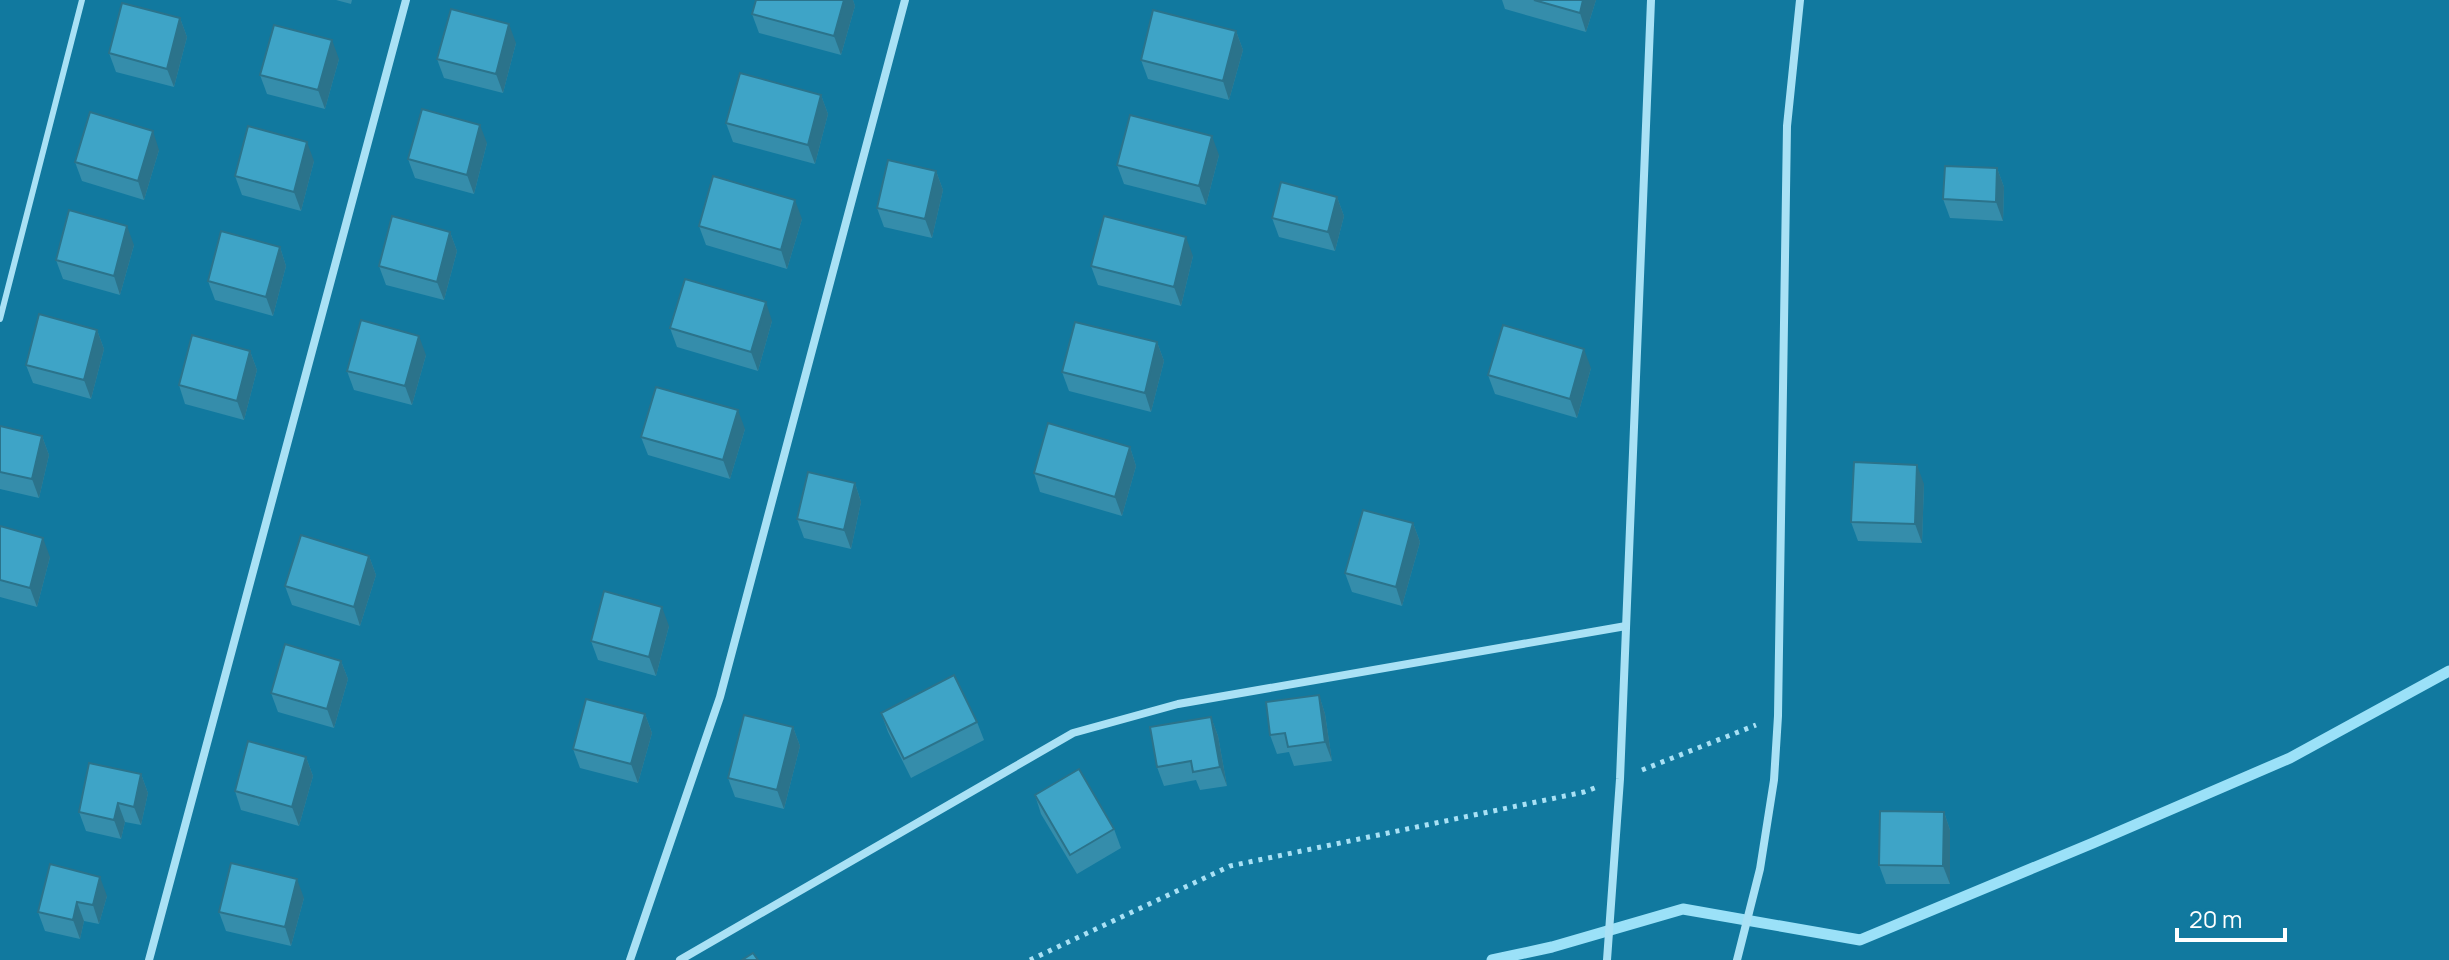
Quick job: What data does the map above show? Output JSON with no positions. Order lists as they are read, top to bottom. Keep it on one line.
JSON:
{"scale_bar":"20 m"}
